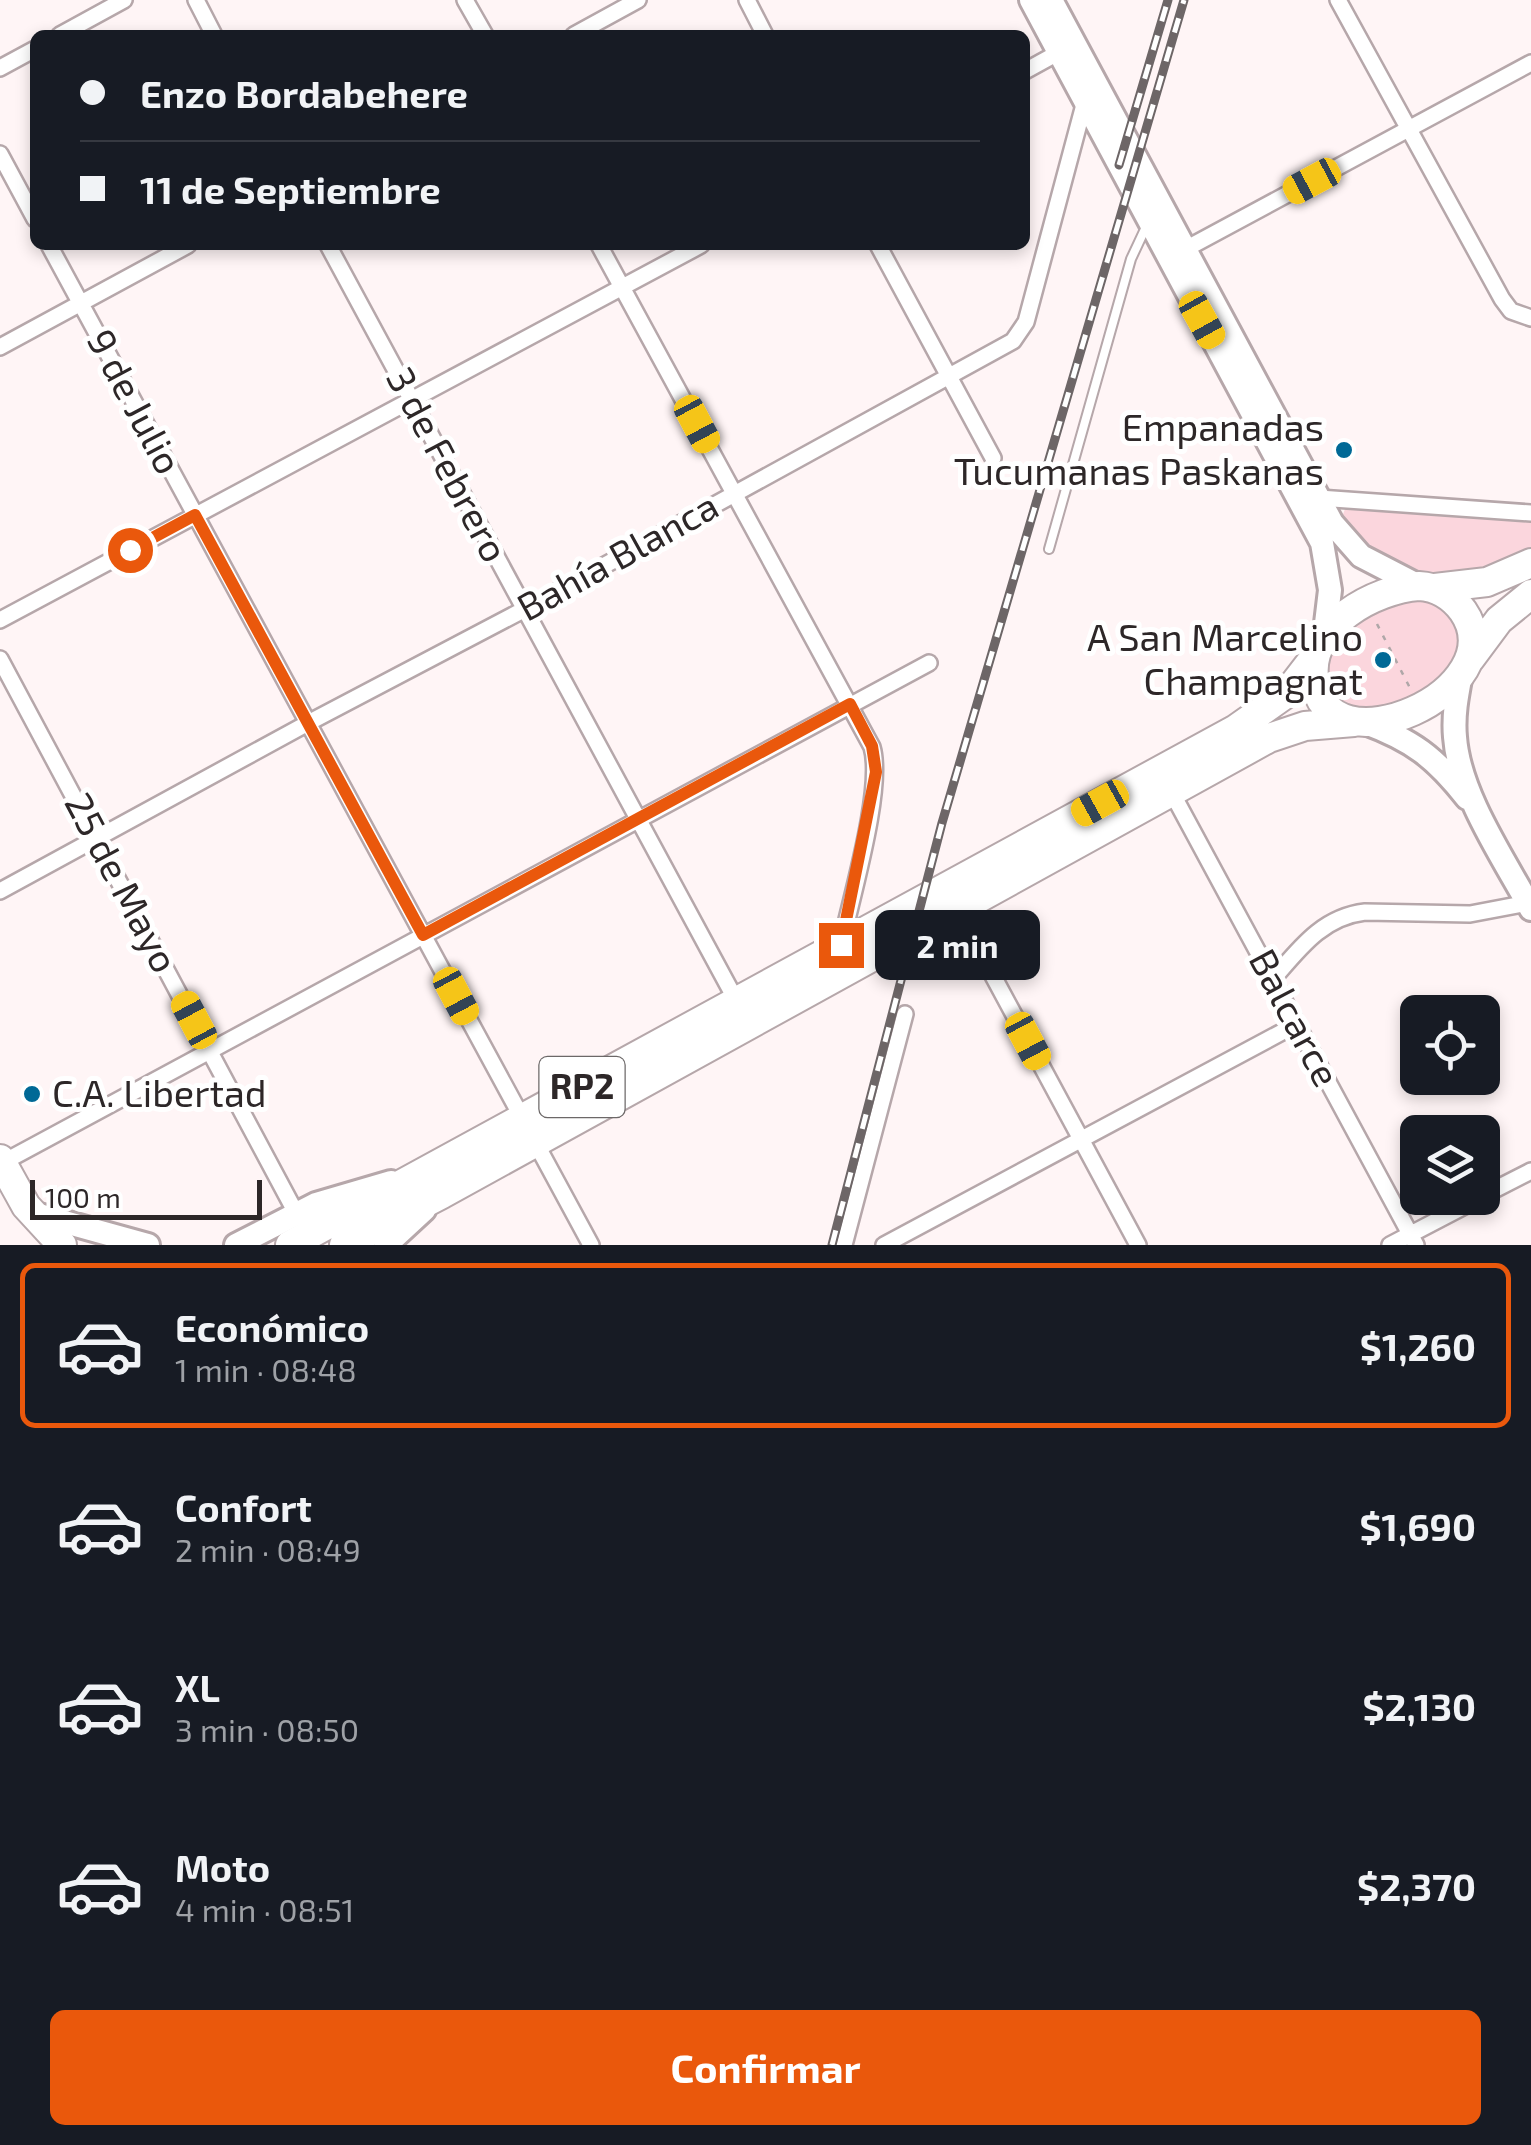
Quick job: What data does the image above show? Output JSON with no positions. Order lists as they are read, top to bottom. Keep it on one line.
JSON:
{"streets":{"highway":["RP2"],"street":["9 de Julio","3 de Febrero","Bahía Blanca","25 de Mayo","Balcarce"]},"crossings":[["9 de Julio","Bahía Blanca"],["9 de Julio","RP2"],["3 de Febrero","Bahía Blanca"],["3 de Febrero","RP2"],["Bahía Blanca","25 de Mayo"],["Balcarce","RP2"]],"places":["Empanadas Tucumanas Paskanas","A San Marcelino Champagnat","C.A. Libertad"],"scale_bar":"100 m","page":{"banner":["Enzo Bordabehere","11 de Septiembre"],"bubble":"2 min","scale":"100 m","list":[{"name":"Económico","note":"1 min · 08:48","value":"$1,260"},{"name":"Confort","note":"2 min · 08:49","value":"$1,690"},{"name":"XL","note":"3 min · 08:50","value":"$2,130"},{"name":"Moto","note":"4 min · 08:51","value":"$2,370"}],"buttons":"Confirmar"}}
